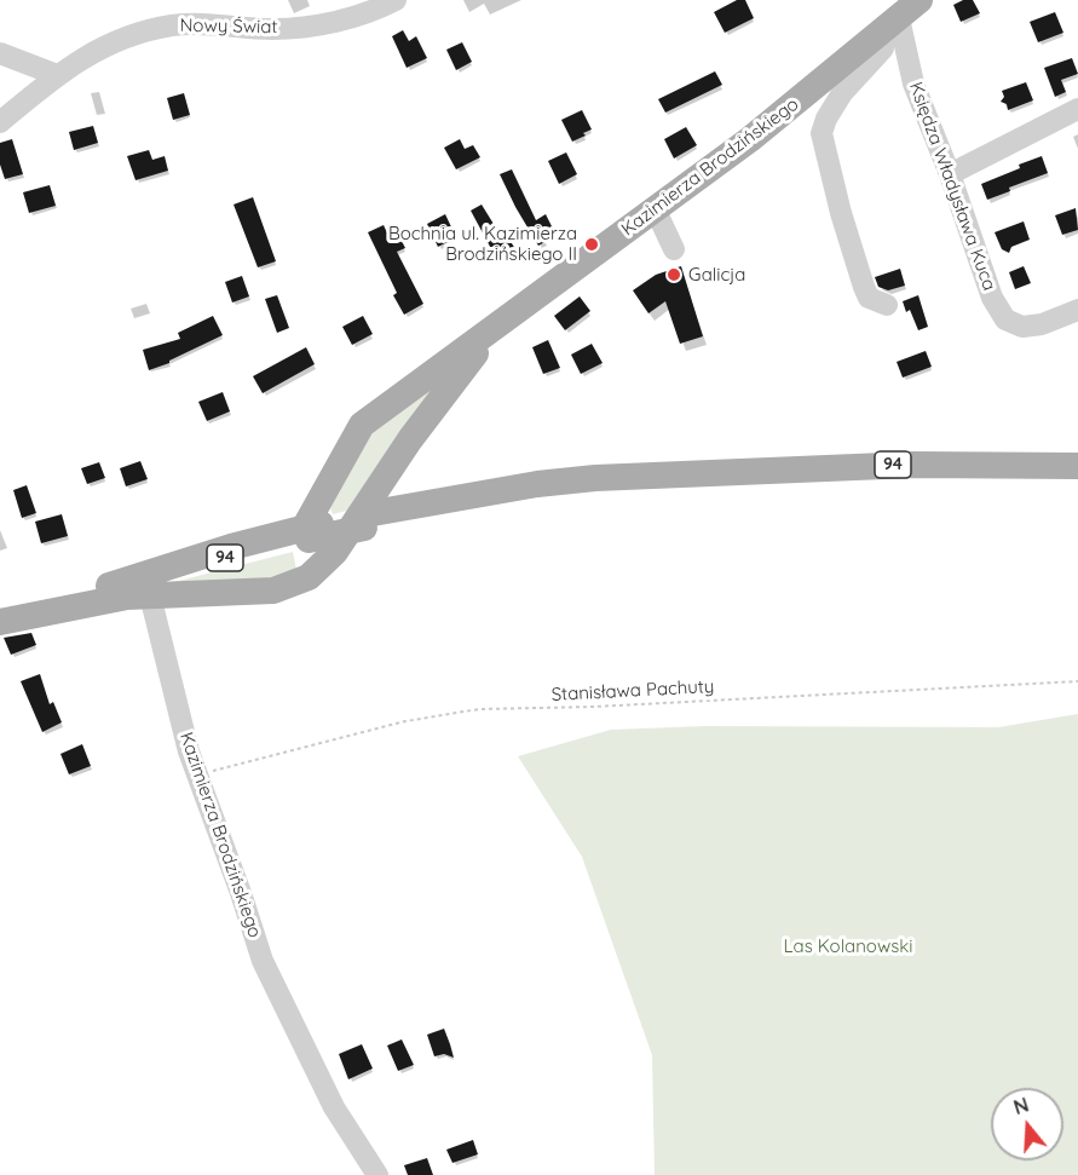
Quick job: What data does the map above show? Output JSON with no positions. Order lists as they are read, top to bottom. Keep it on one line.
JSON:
{"streets":{"main road":["Kazimierza Brodzińskiego","94"],"street":["Nowy Świat","Księdza Władysława Kuca"],"path":["Stanisława Pachuty"]},"crossings":[["Kazimierza Brodzińskiego","Księdza Władysława Kuca"],["Kazimierza Brodzińskiego","94"],["Kazimierza Brodzińskiego","Stanisława Pachuty"]],"parks":["Las Kolanowski"],"places":["Bochnia ul. Kazimierza Brodzińskiego II","Galicja"],"north":"top"}
